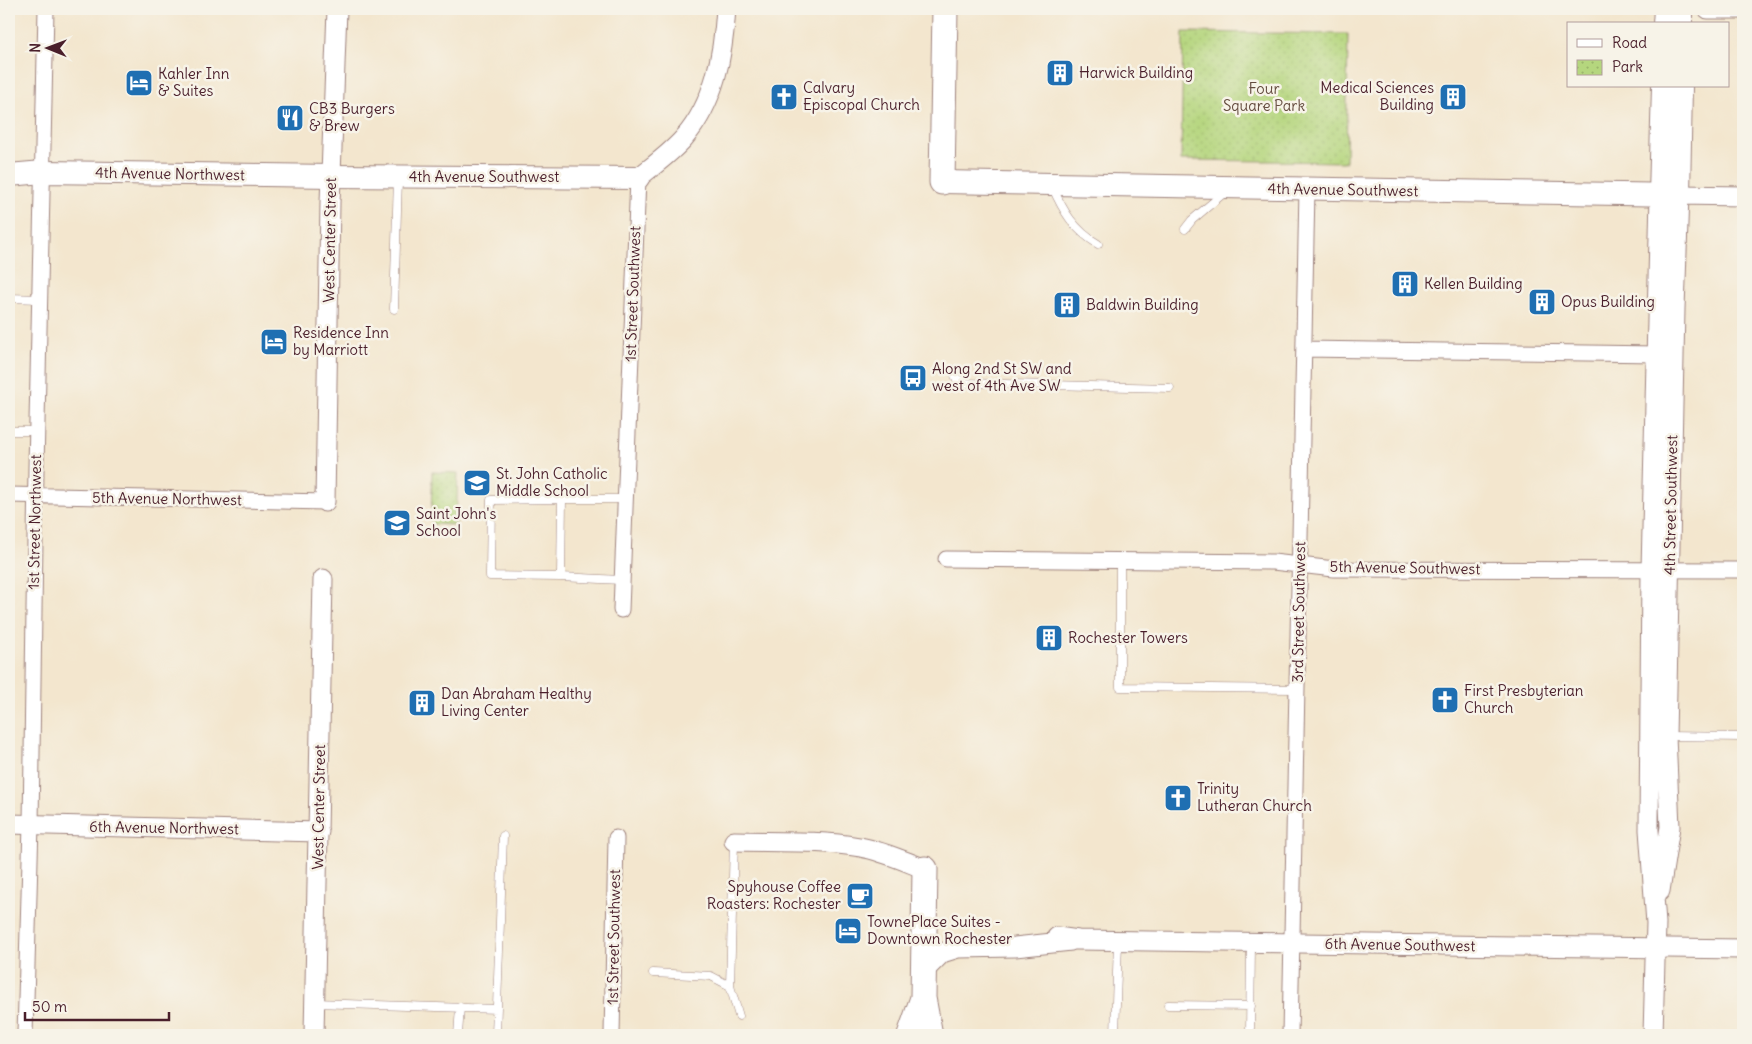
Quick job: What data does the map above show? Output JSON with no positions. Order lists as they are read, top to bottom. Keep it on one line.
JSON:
{"streets":{"main road":["4th Avenue Northwest","4th Avenue Southwest","4th Street Southwest"],"street":["West Center Street","1st Street Southwest","5th Avenue Northwest","1st Street Northwest","5th Avenue Southwest","3rd Street Southwest","6th Avenue Northwest","6th Avenue Southwest"]},"crossings":[["4th Avenue Northwest","4th Avenue Southwest"],["4th Avenue Northwest","West Center Street"],["4th Avenue Northwest","1st Street Northwest"],["4th Avenue Southwest","West Center Street"],["4th Avenue Southwest","1st Street Southwest"],["4th Avenue Southwest","4th Street Southwest"],["4th Avenue Southwest","3rd Street Southwest"],["West Center Street","5th Avenue Northwest"],["West Center Street","6th Avenue Northwest"],["5th Avenue Northwest","1st Street Northwest"],["4th Street Southwest","5th Avenue Southwest"],["4th Street Southwest","6th Avenue Southwest"],["1st Street Northwest","6th Avenue Northwest"],["5th Avenue Southwest","3rd Street Southwest"],["3rd Street Southwest","6th Avenue Southwest"]],"parks":["Four Square Park"],"places":{"building":["Harwick Building","Medical Sciences Building","Kellen Building","Opus Building","Baldwin Building","Rochester Towers","Dan Abraham Healthy Living Center"],"hotel":["Kahler Inn & Suites","Residence Inn by Marriott","TownePlace Suites - Downtown Rochester"],"church":["Calvary Episcopal Church","First Presbyterian Church","Trinity Lutheran Church"],"restaurant":["CB3 Burgers & Brew"],"bus stop":["Along 2nd St SW and west of 4th Ave SW"],"school or university":["St. John Catholic Middle School","Saint John's School"],"cafe":["Spyhouse Coffee Roasters: Rochester"]},"legend":["Road","Park"],"scale_bar":"50 m","north":"left"}
